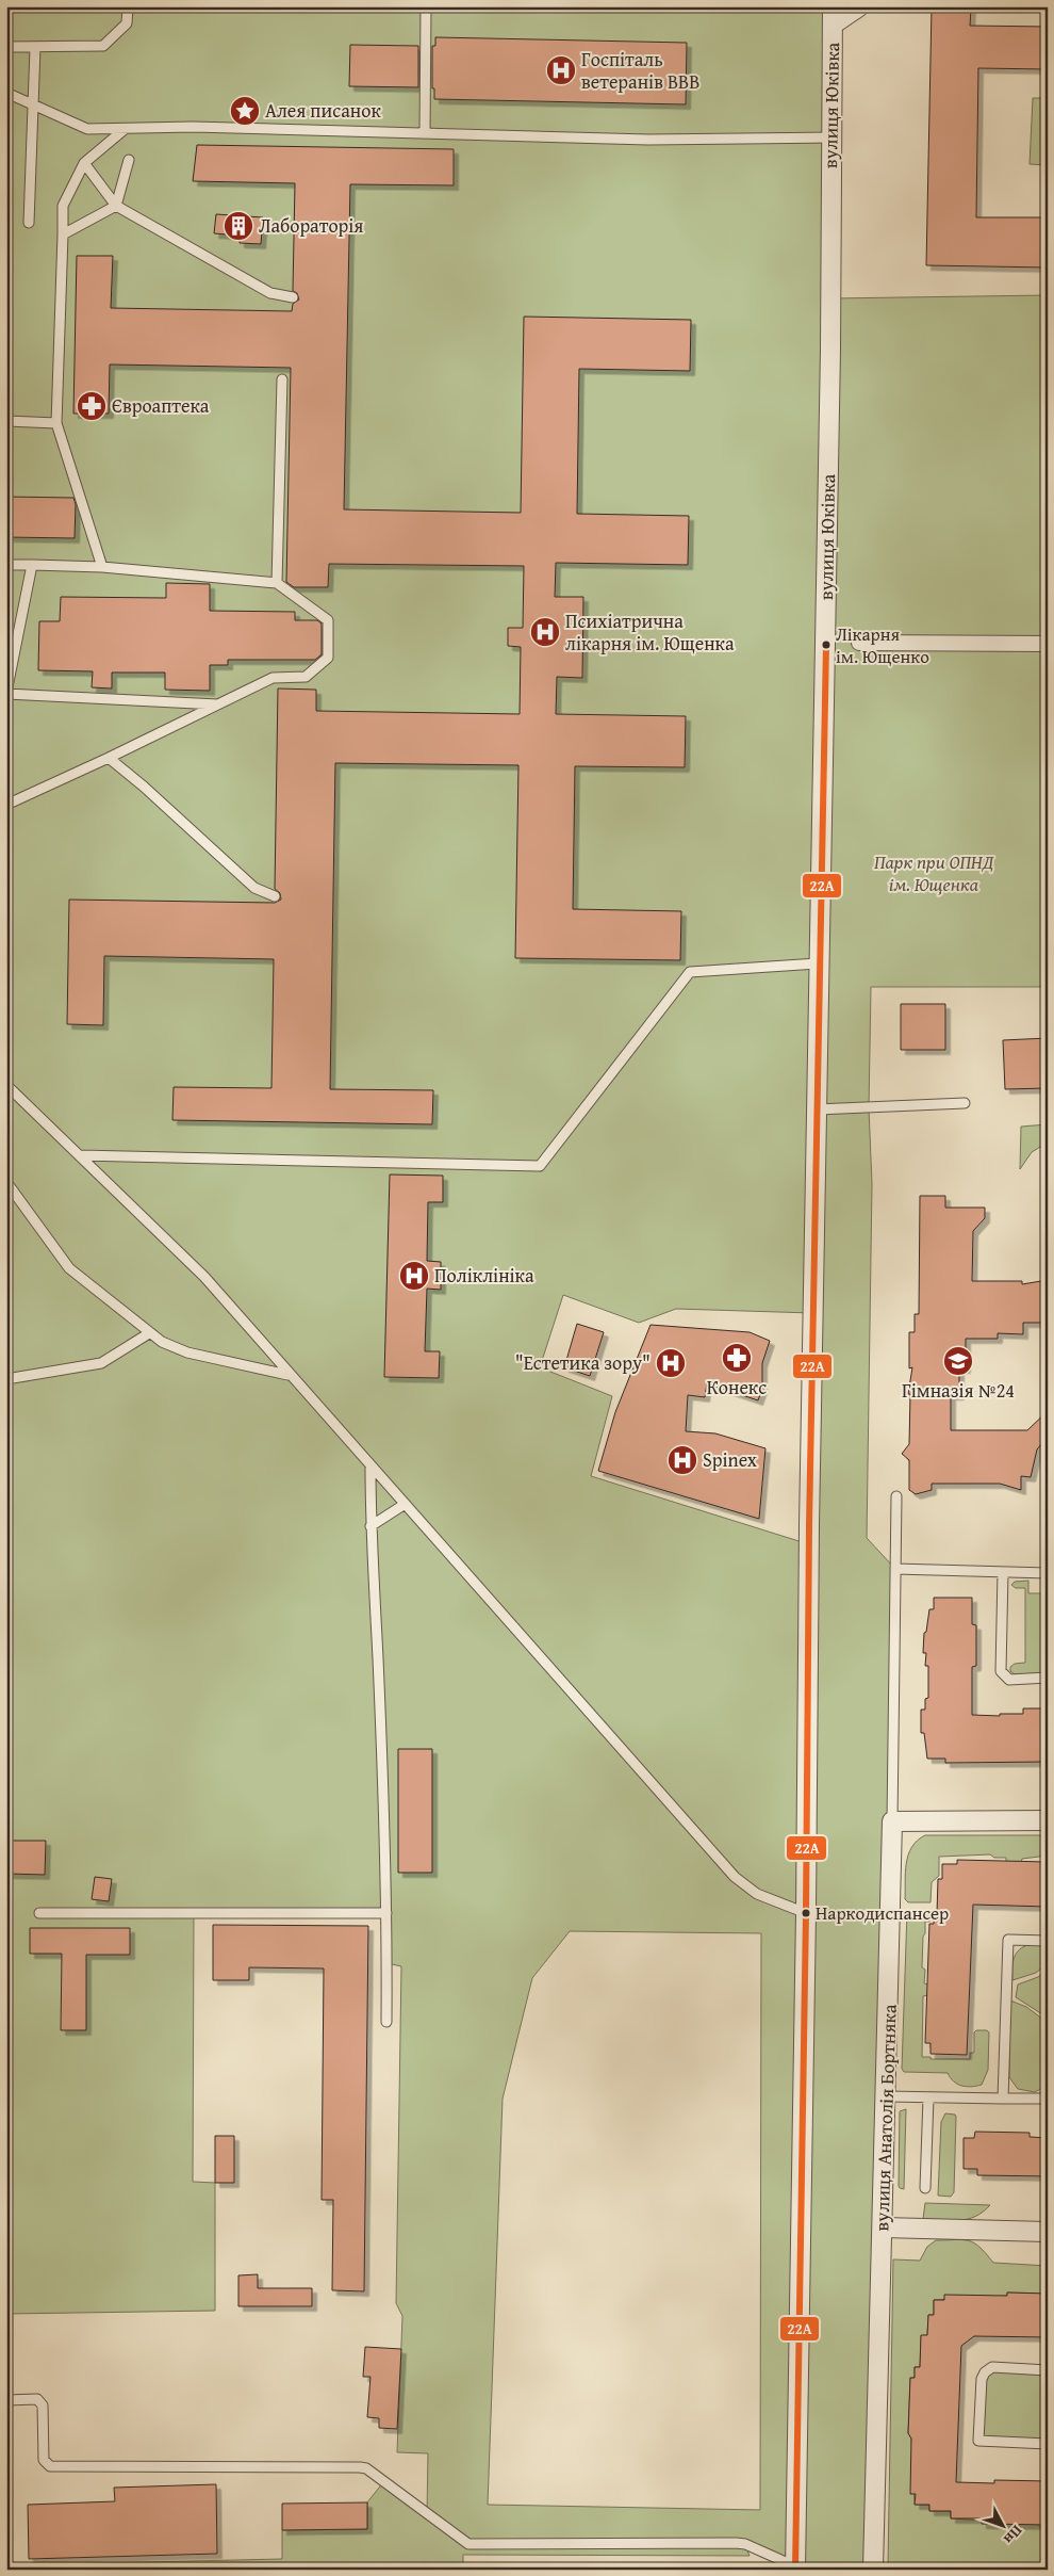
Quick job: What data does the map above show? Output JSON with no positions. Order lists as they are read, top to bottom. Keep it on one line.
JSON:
{"streets":{"street":["вулиця Юківка","вулиця Анатолія Бортняка"]},"parks":["Парк при ОПНД ім. Ющенка"],"places":{"hospital":["Госпіталь ветеранів ВВВ","Психіатрична лікарня ім. Ющенка","Поліклініка","\"Естетика зору\"","Spinex"],"place":["Алея писанок"],"building":["Лабораторія"],"pharmacy":["Євроаптека","Конекс"],"other":["Лікарня ім. Ющенко","Наркодиспансер"],"school or university":["Гімназія №24"]},"lines":["transit line 22А"],"north":"bottom right"}
